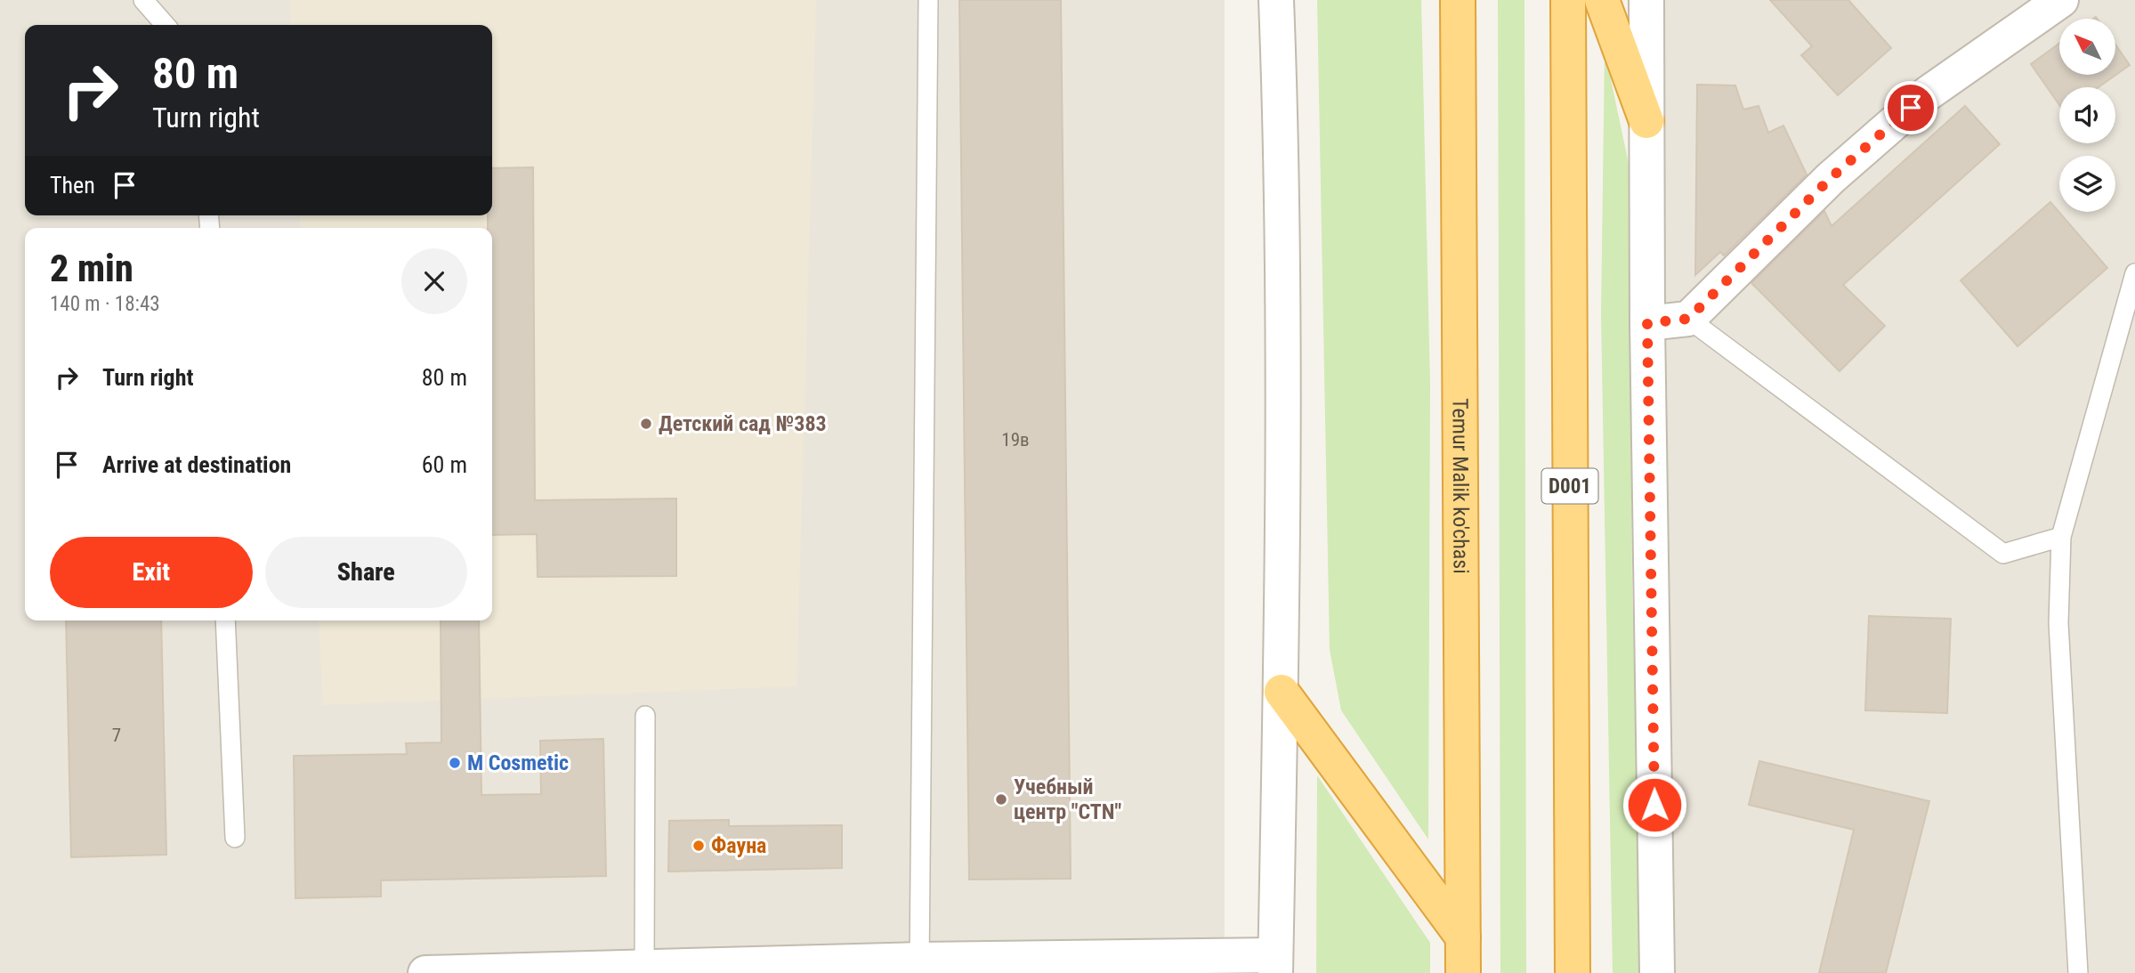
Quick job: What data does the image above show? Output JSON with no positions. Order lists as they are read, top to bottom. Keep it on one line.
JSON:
{"streets":{"highway":["Temur Malik ko'chasi","D001"]},"places":["Детский сад №383","M Cosmetic","Учебный центр \"CTN\"","Фауна"],"house_numbers":["19в","7"],"north":"top left","page":{"turn":["80 m","Turn right"],"then":"Then","heading":["2 min","140 m · 18:43"],"list":[{"name":"Turn right","value":"80 m"},{"name":"Arrive at destination","value":"60 m"}],"buttons":["Exit","Share"]}}
